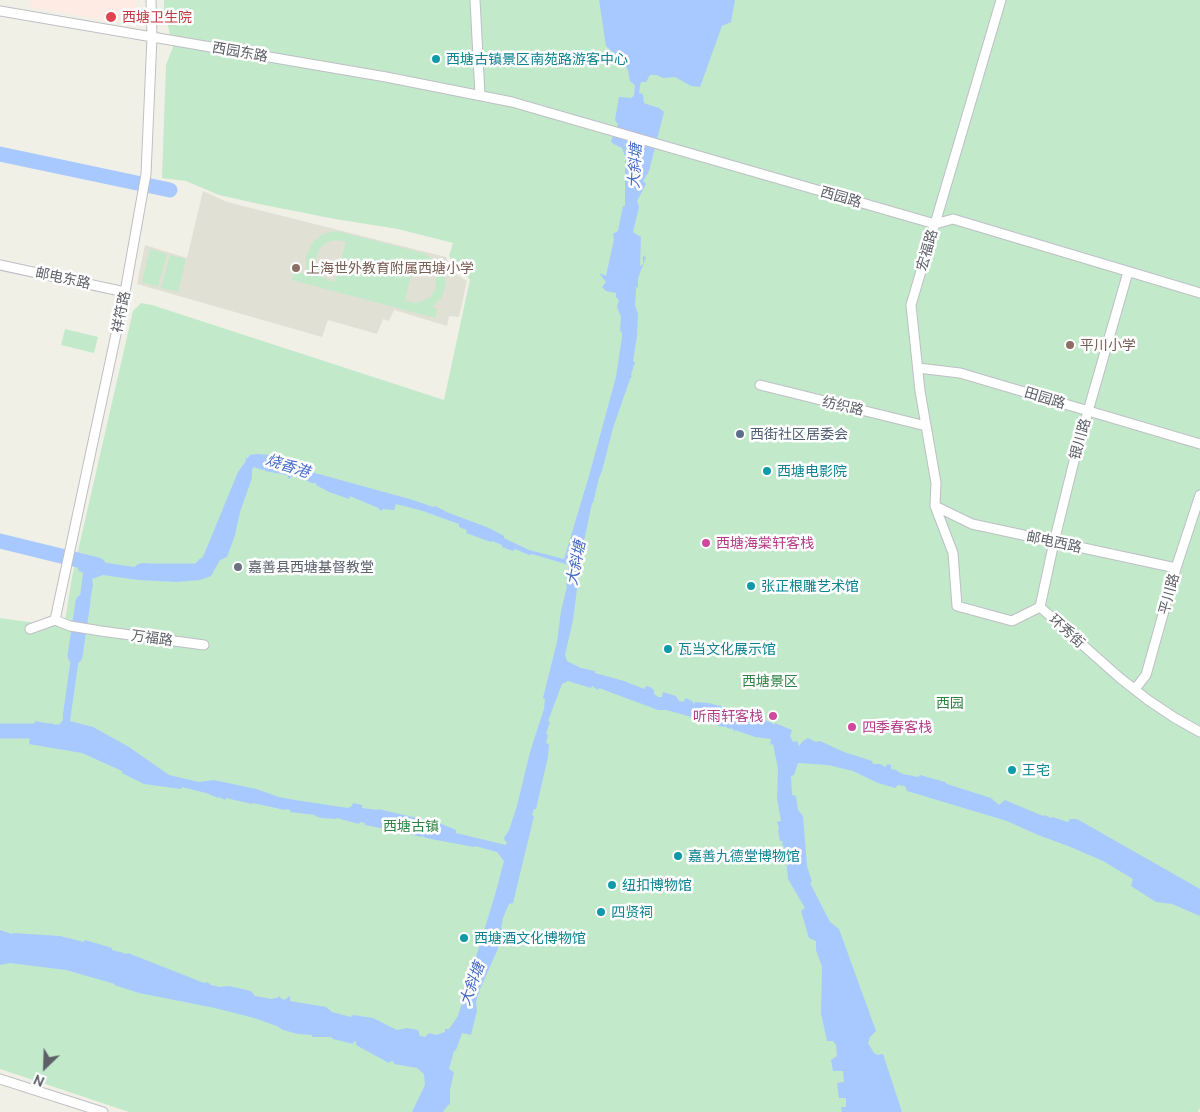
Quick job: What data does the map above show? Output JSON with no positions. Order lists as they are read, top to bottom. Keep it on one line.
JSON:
{"streets":{"street":["西园东路","西园路","宏福路","邮电东路","祥符路","田园路","纺织路","银川路","邮电西路","平川路","环秀街","万福路"]},"crossings":[["西园东路","西园路"],["西园东路","祥符路"],["西园路","宏福路"],["西园路","银川路"],["宏福路","田园路"],["宏福路","纺织路"],["宏福路","邮电西路"],["宏福路","环秀街"],["邮电东路","祥符路"],["祥符路","万福路"],["田园路","银川路"],["银川路","邮电西路"],["银川路","环秀街"],["邮电西路","平川路"],["邮电西路","环秀街"],["平川路","环秀街"]],"water":["大斜塘","烧香港"],"parks":["西塘景区","西园","西塘古镇"],"places":["西塘卫生院","西塘古镇景区南苑路游客中心","上海世外教育附属西塘小学","平川小学","西街社区居委会","西塘电影院","西塘海棠轩客栈","嘉善县西塘基督教堂","张正根雕艺术馆","瓦当文化展示馆","听雨轩客栈","四季春客栈","王宅","嘉善九德堂博物馆","纽扣博物馆","四贤祠","西塘酒文化博物馆"],"north":"bottom left"}
